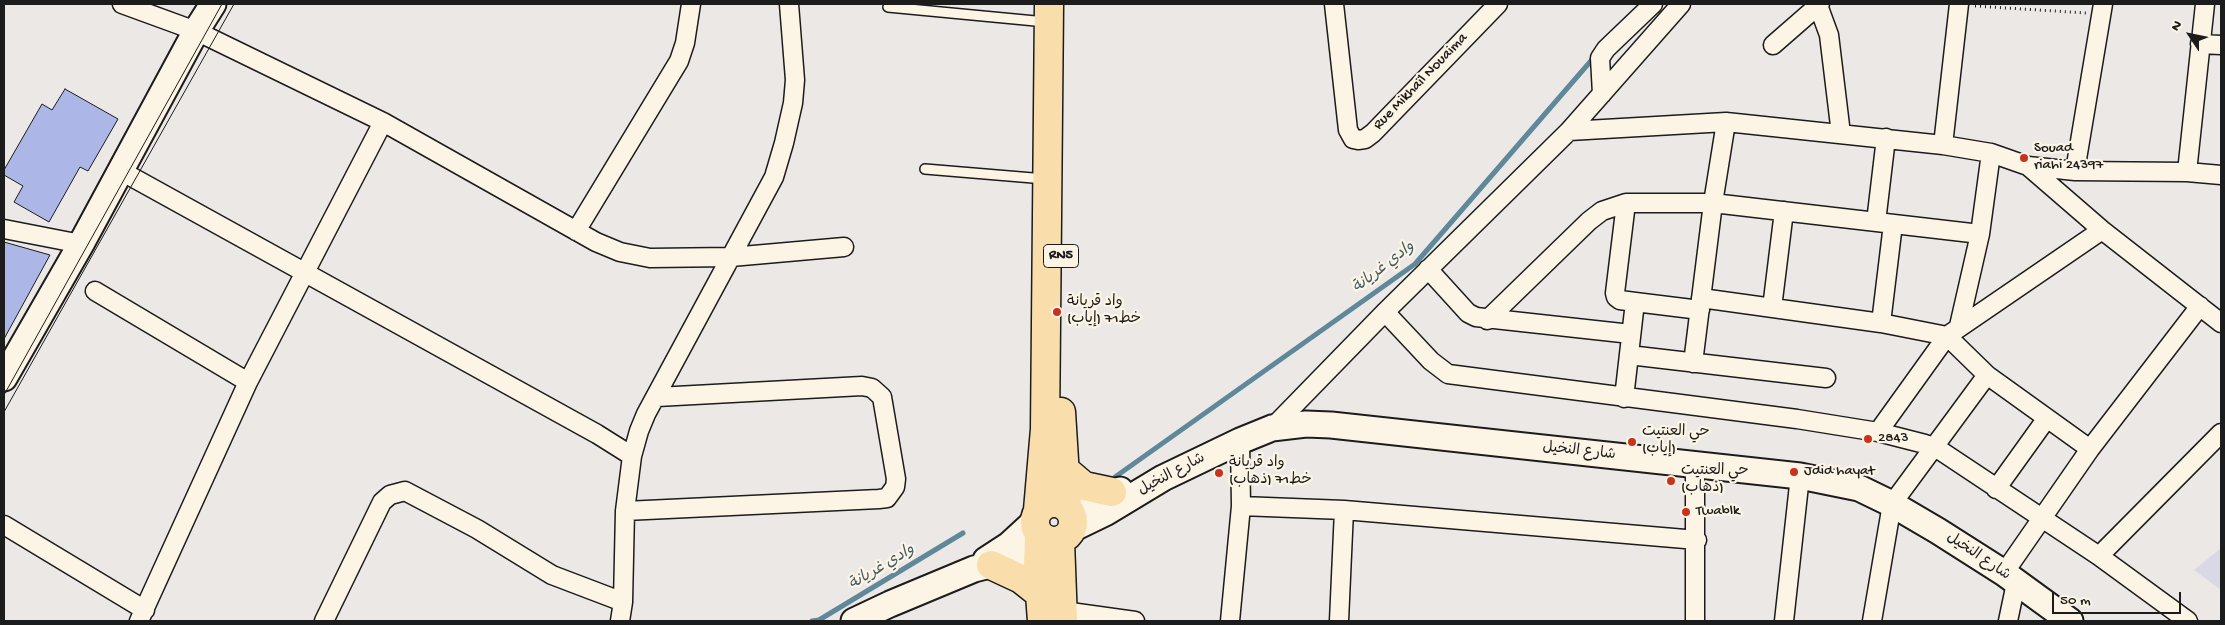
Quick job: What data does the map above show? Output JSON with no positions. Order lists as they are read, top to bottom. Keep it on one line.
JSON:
{"streets":{"highway":["RN5"],"main road":["شارع النخيل"],"street":["Rue Mikhaïl Nouaima"]},"crossings":[["RN5","شارع النخيل"]],"water":["وادي غريانة"],"places":["Souad riahi 24397","واد قريانة خط71 (إياب)","2843","حي العنتيت (إياب)","Jdid hayat","واد قريانة خط71 (ذهاب)","حي العنتيت (ذهاب)","Twablk"],"scale_bar":"50 m","north":"top left"}
